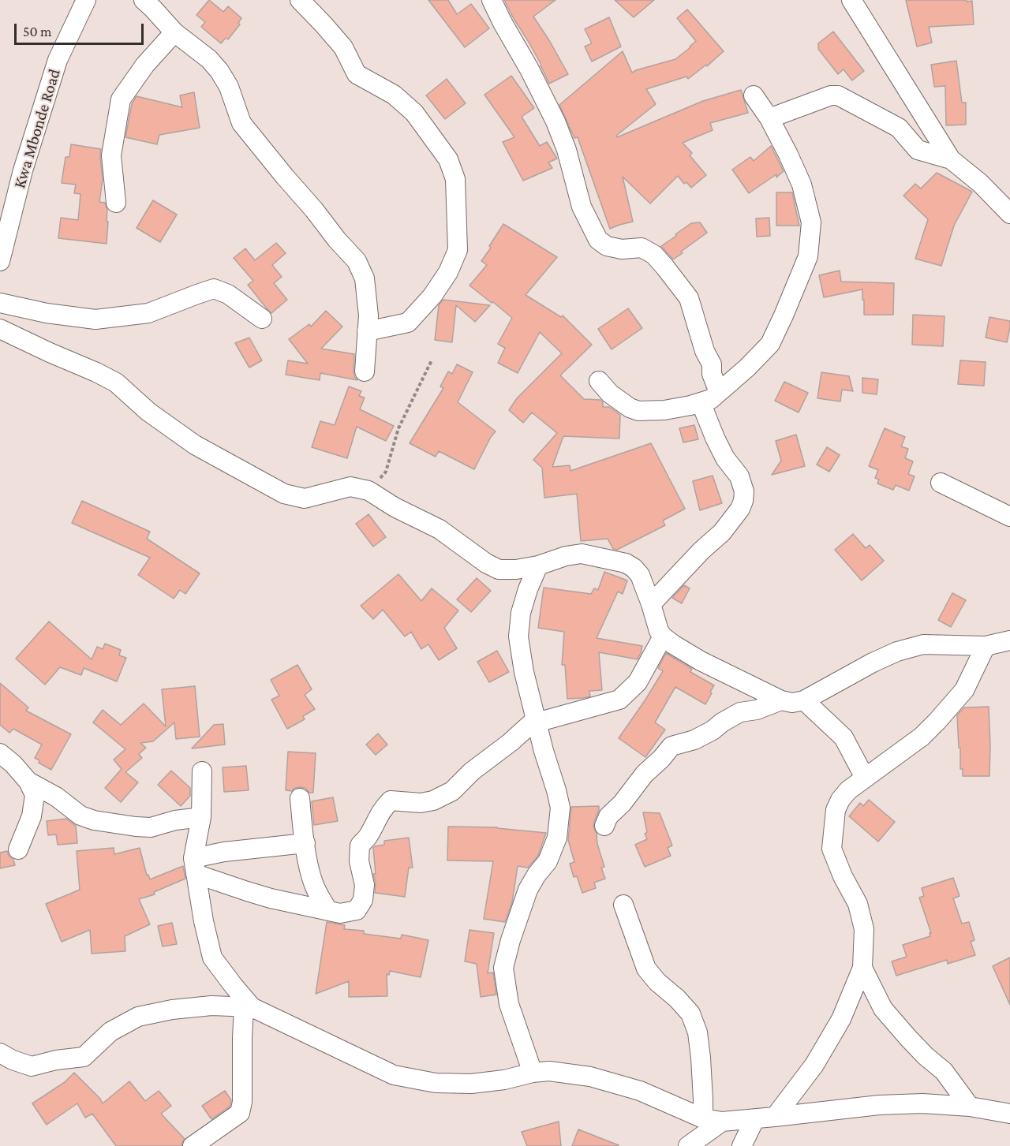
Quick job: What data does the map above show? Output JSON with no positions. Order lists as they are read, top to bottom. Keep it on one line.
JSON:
{"streets":{"street":["Kwa Mbonde Road"]},"scale_bar":"50 m"}
